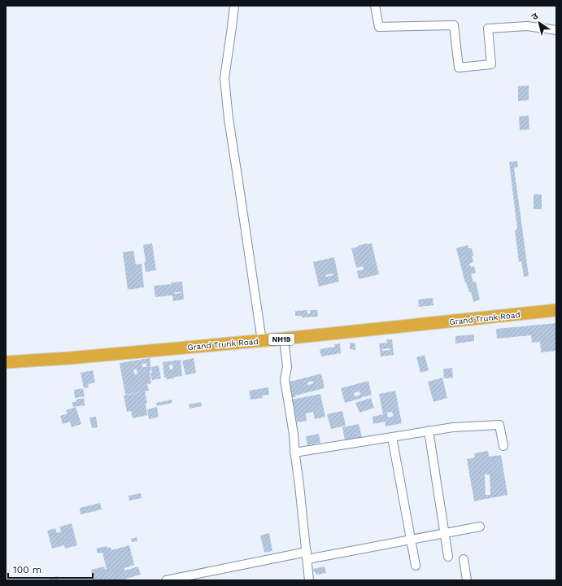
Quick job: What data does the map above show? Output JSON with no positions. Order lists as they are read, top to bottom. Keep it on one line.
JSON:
{"streets":{"highway":["Grand Trunk Road","NH19"]},"scale_bar":"100 m","north":"top left"}
